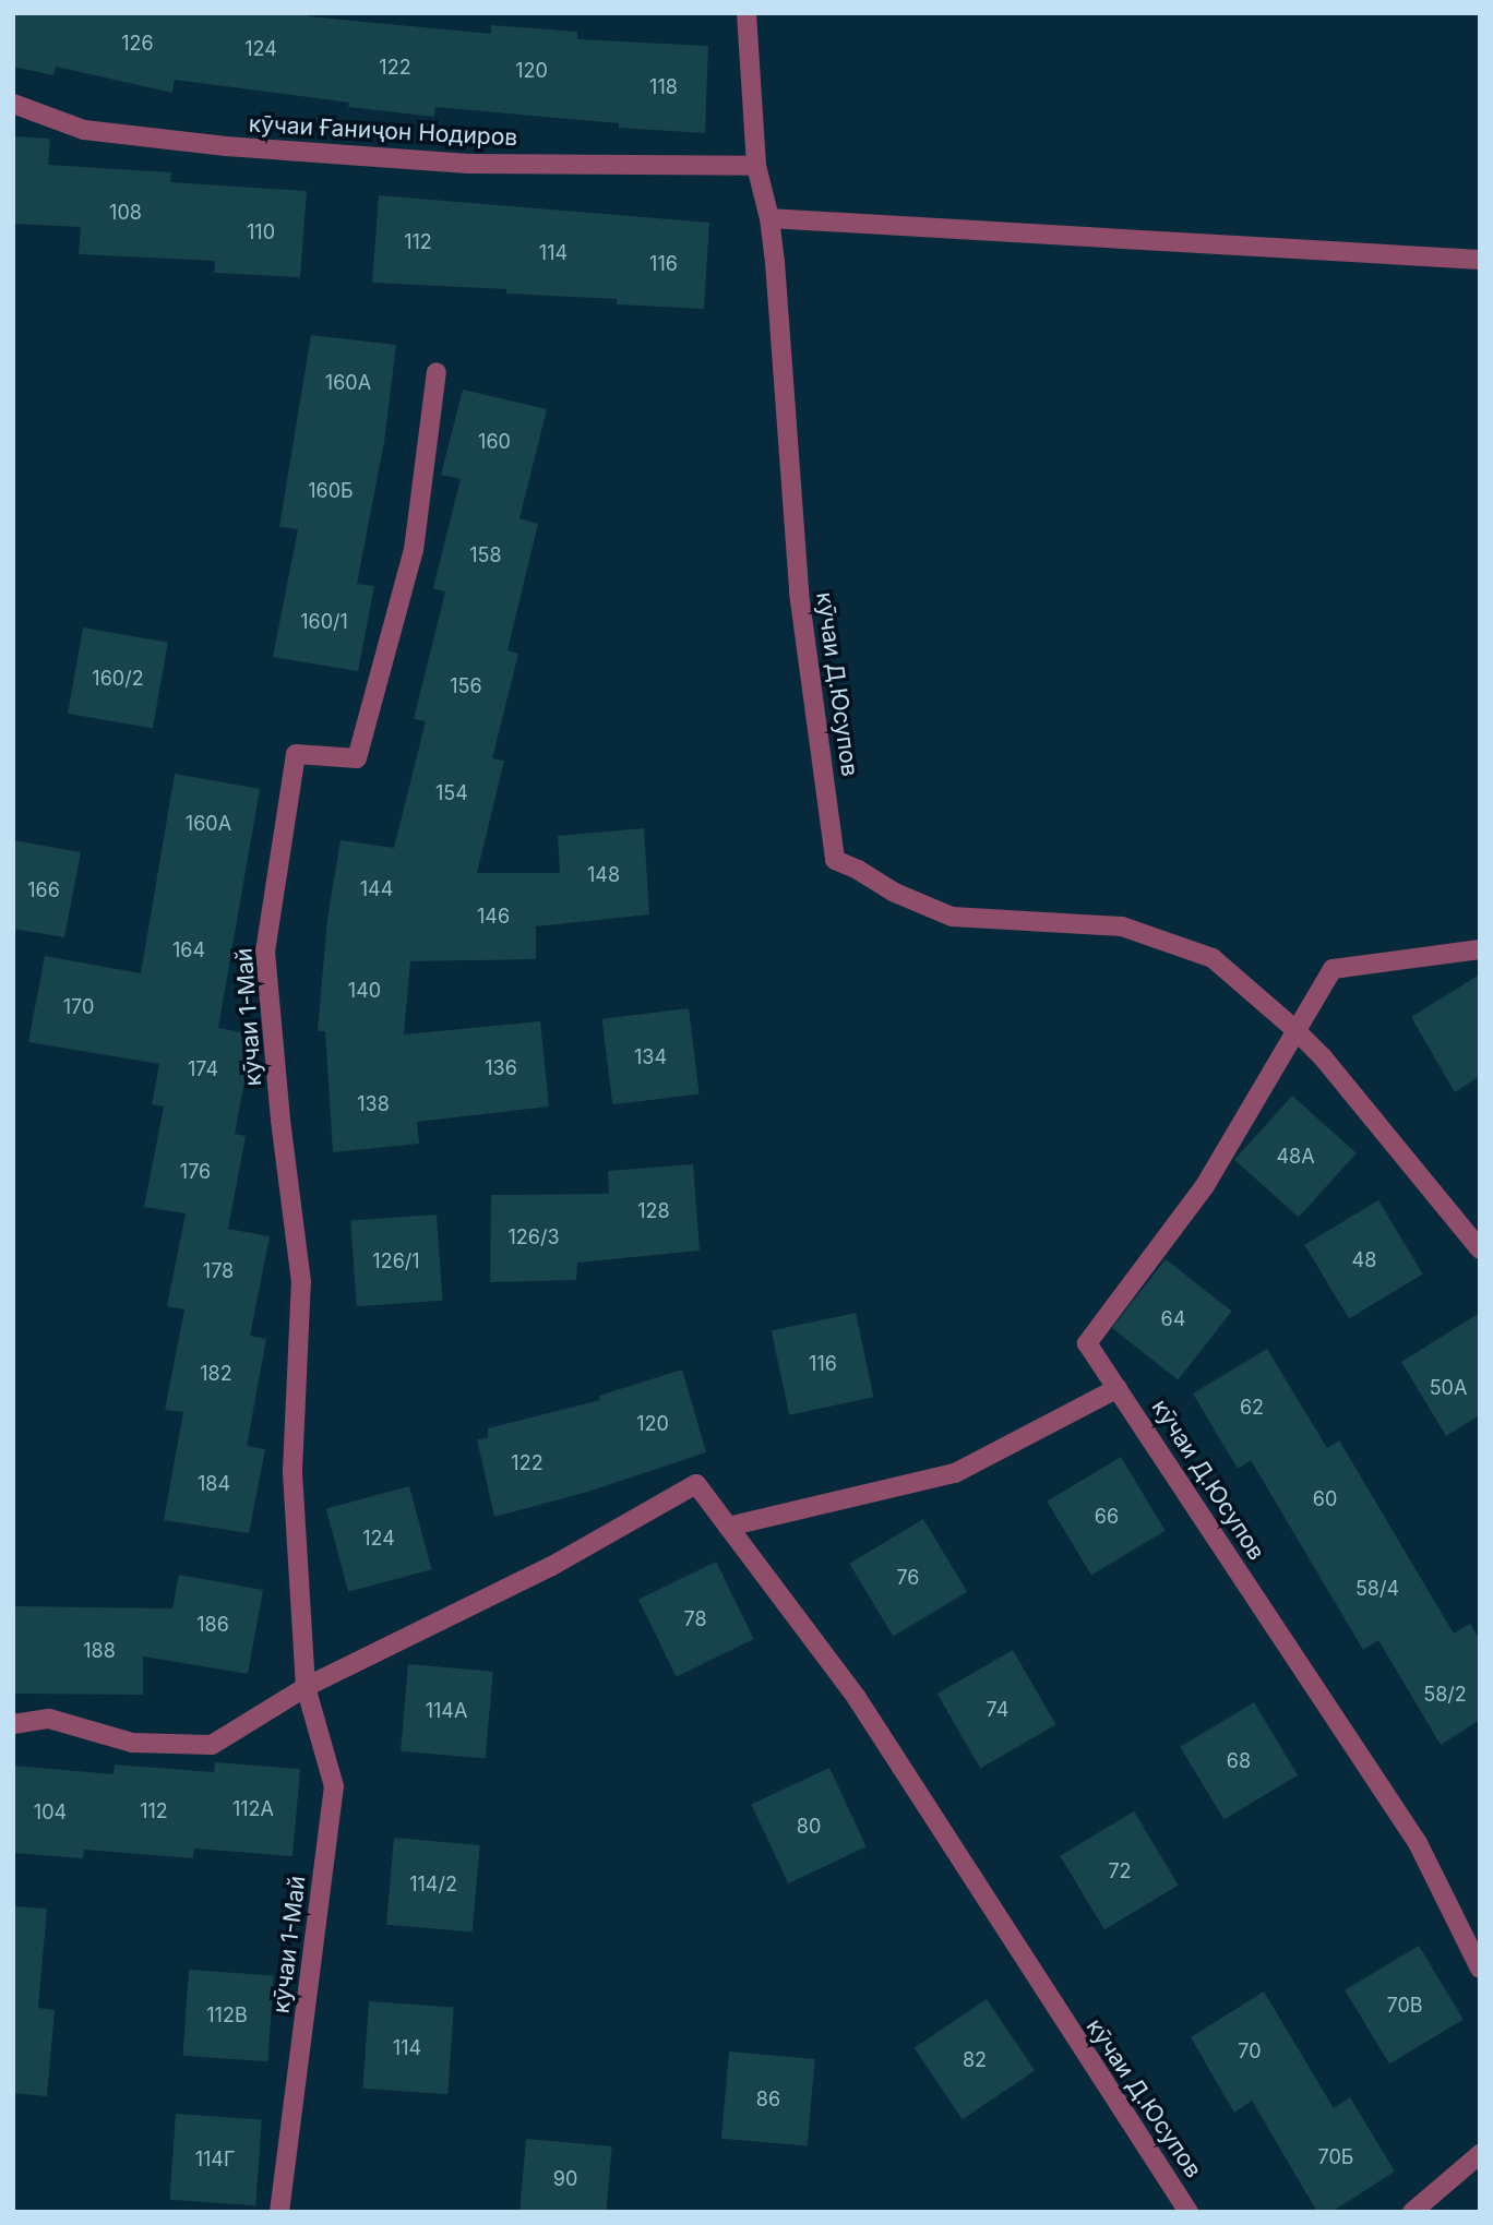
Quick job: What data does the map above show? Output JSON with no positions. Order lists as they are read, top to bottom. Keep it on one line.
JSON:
{"streets":{"street":["кӯчаи Ғаниҷон Нодиров","кӯчаи Д.Юсупов","кӯчаи 1-Май"]},"crossings":[["кӯчаи Ғаниҷон Нодиров","кӯчаи Д.Юсупов"],["кӯчаи Д.Юсупов","кӯчаи 1-Май"]],"house_numbers":["126","124","122","120","118","108","110","112","114","116","160А","160","160Б","158","160/1","160/2","156","154","160А","148","144","166","146","164","140","170","134","136","174","138","48А","176","128","126/3","48","126/1","178","64","116","182","50А","62","120","122","184","60","66","124","76","58/4","78","186","188","58/2","74","114А","68","112А","112","104","80","72","114/2","70В","112В","114","70","82","86","70Б","114Г","90"]}
